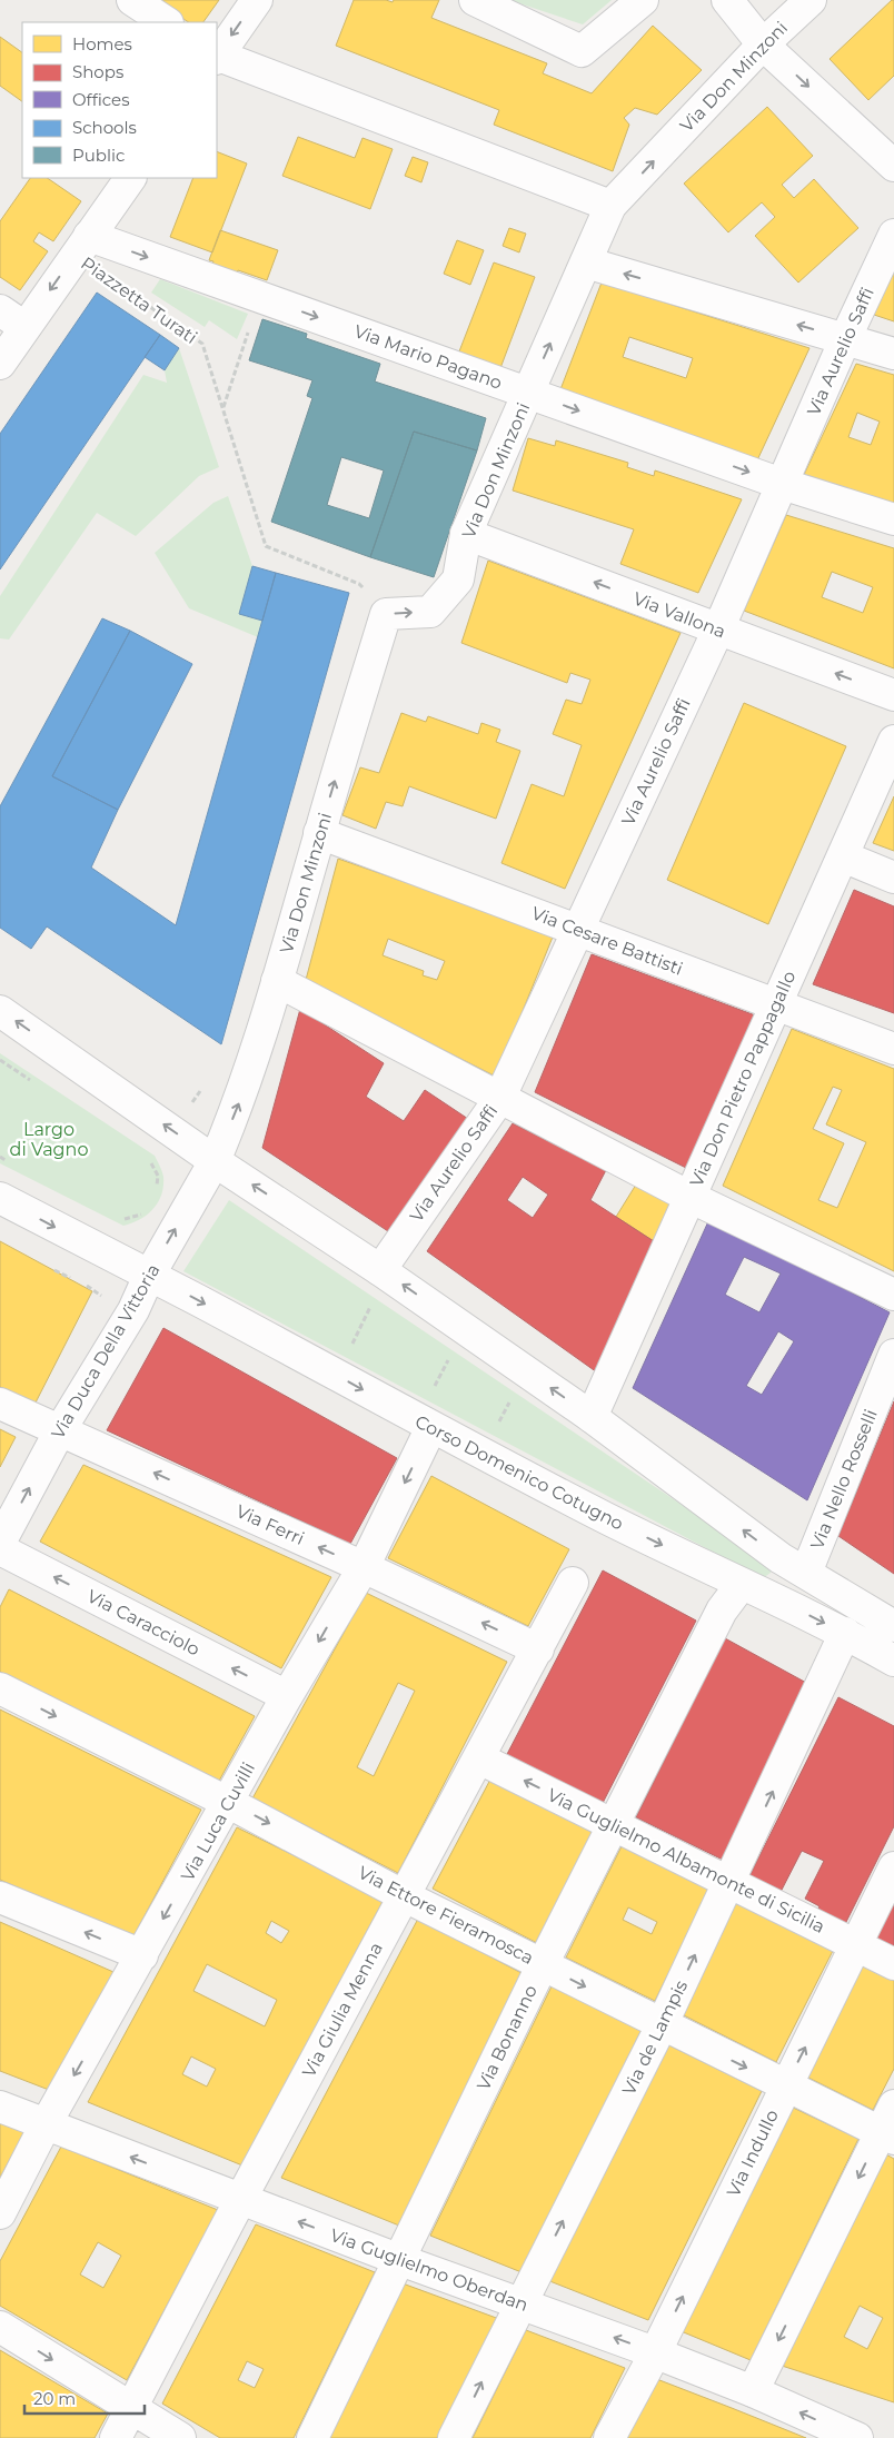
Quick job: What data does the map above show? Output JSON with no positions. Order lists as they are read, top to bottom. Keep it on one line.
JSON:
{"streets":{"street":["Via Don Minzoni","Via Aurelio Saffi","Via Mario Pagano","Via Vallona","Via Cesare Battisti","Via Don Pietro Pappagallo","Via Duca Della Vittoria","Corso Domenico Cotugno","Via Nello Rosselli","Via Ferri","Via Caracciolo","Via Luca Cuvilli","Via Guglielmo Albamonte di Sicilia","Via Ettore Fieramosca","Via Giulia Menna","Via Bonanno","Via de Lampis","Via Indullo","Via Guglielmo Oberdan"],"path":["Piazzetta Turati"]},"crossings":[["Via Don Minzoni","Piazzetta Turati"],["Via Don Minzoni","Via Mario Pagano"],["Via Don Minzoni","Via Vallona"],["Via Don Minzoni","Via Cesare Battisti"],["Via Don Minzoni","Via Duca Della Vittoria"],["Via Aurelio Saffi","Via Mario Pagano"],["Via Aurelio Saffi","Via Vallona"],["Via Aurelio Saffi","Via Cesare Battisti"],["Via Cesare Battisti","Via Don Pietro Pappagallo"],["Via Duca Della Vittoria","Corso Domenico Cotugno"],["Via Duca Della Vittoria","Via Ferri"],["Corso Domenico Cotugno","Via Luca Cuvilli"],["Corso Domenico Cotugno","Via Bonanno"],["Corso Domenico Cotugno","Via de Lampis"],["Via Ferri","Via Luca Cuvilli"],["Via Ferri","Via Giulia Menna"],["Via Caracciolo","Via Luca Cuvilli"],["Via Luca Cuvilli","Via Ettore Fieramosca"],["Via Luca Cuvilli","Via Guglielmo Oberdan"],["Via Guglielmo Albamonte di Sicilia","Via Giulia Menna"],["Via Guglielmo Albamonte di Sicilia","Via Bonanno"],["Via Guglielmo Albamonte di Sicilia","Via de Lampis"],["Via Guglielmo Albamonte di Sicilia","Via Indullo"],["Via Ettore Fieramosca","Via Giulia Menna"],["Via Ettore Fieramosca","Via Bonanno"],["Via Ettore Fieramosca","Via de Lampis"],["Via Ettore Fieramosca","Via Indullo"],["Via Giulia Menna","Via Guglielmo Oberdan"],["Via Bonanno","Via Guglielmo Oberdan"],["Via de Lampis","Via Guglielmo Oberdan"],["Via Indullo","Via Guglielmo Oberdan"]],"one_way":["Via Don Minzoni","Via Vallona","Via Duca Della Vittoria","Via Caracciolo","Via Luca Cuvilli","Via Ettore Fieramosca"],"parks":["Largo di Vagno"],"legend":["Homes","Shops","Offices","Schools","Public"],"scale_bar":"20 m"}
